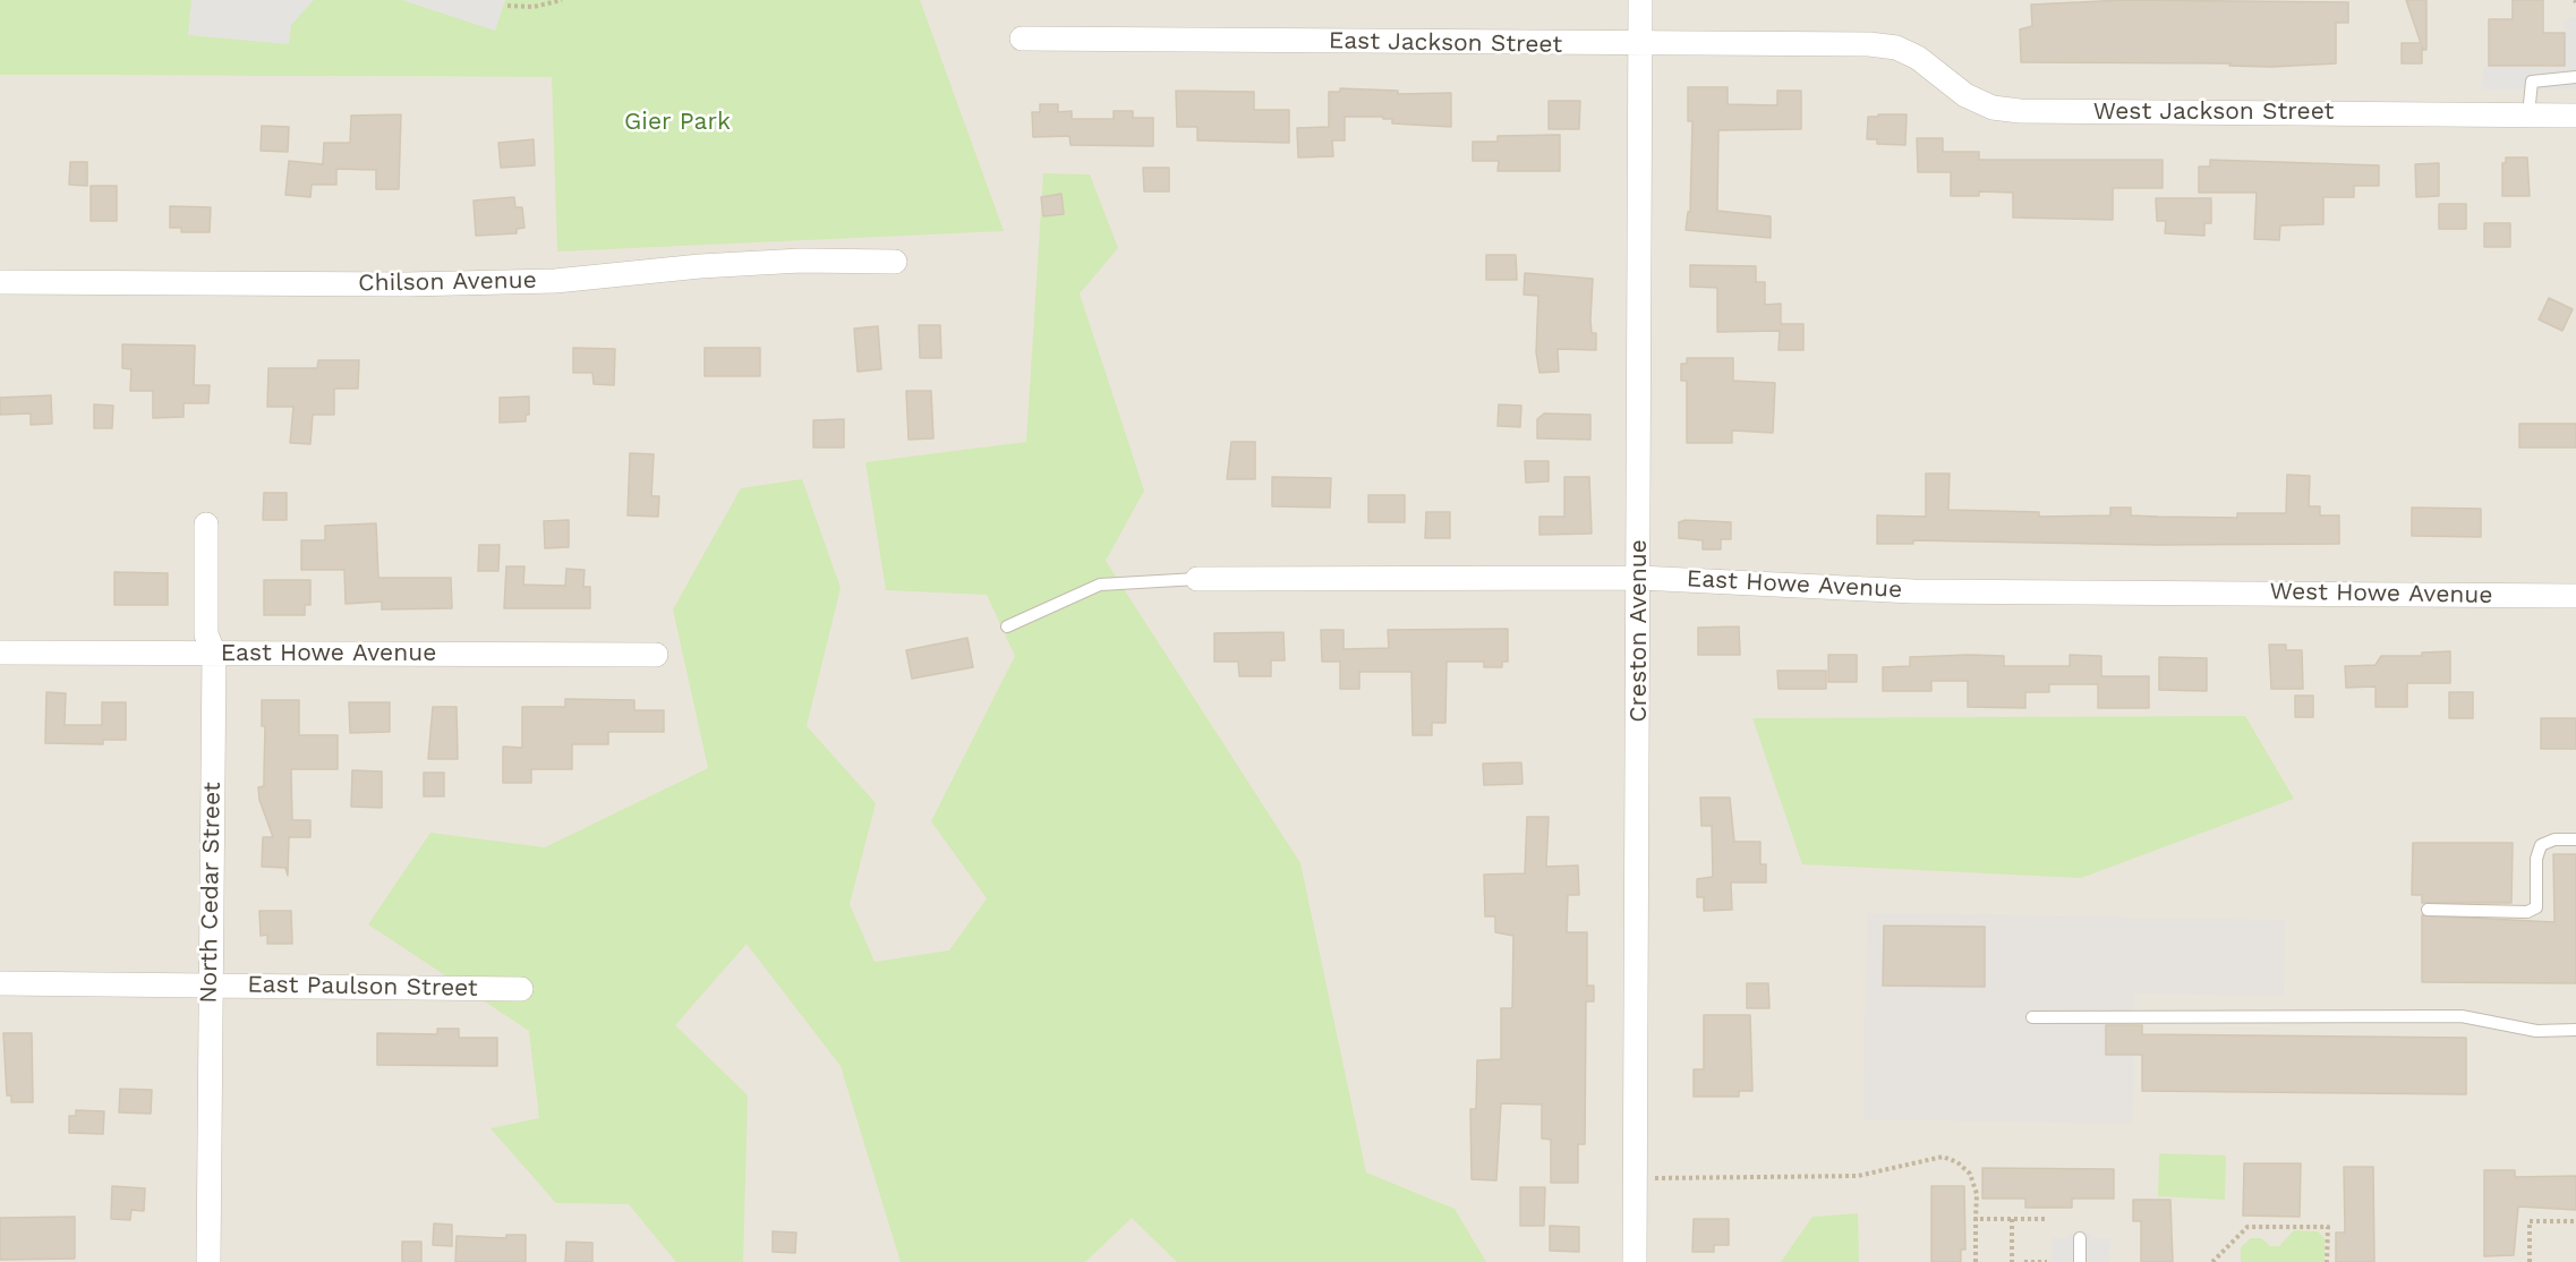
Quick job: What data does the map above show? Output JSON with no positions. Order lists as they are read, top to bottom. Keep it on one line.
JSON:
{"streets":{"street":["East Jackson Street","West Jackson Street","Chilson Avenue","East Howe Avenue","West Howe Avenue","Creston Avenue","North Cedar Street","East Paulson Street"]},"crossings":[["East Jackson Street","West Jackson Street"],["East Jackson Street","Creston Avenue"],["East Howe Avenue","West Howe Avenue"],["East Howe Avenue","Creston Avenue"],["East Howe Avenue","North Cedar Street"],["North Cedar Street","East Paulson Street"]],"parks":["Gier Park"]}
